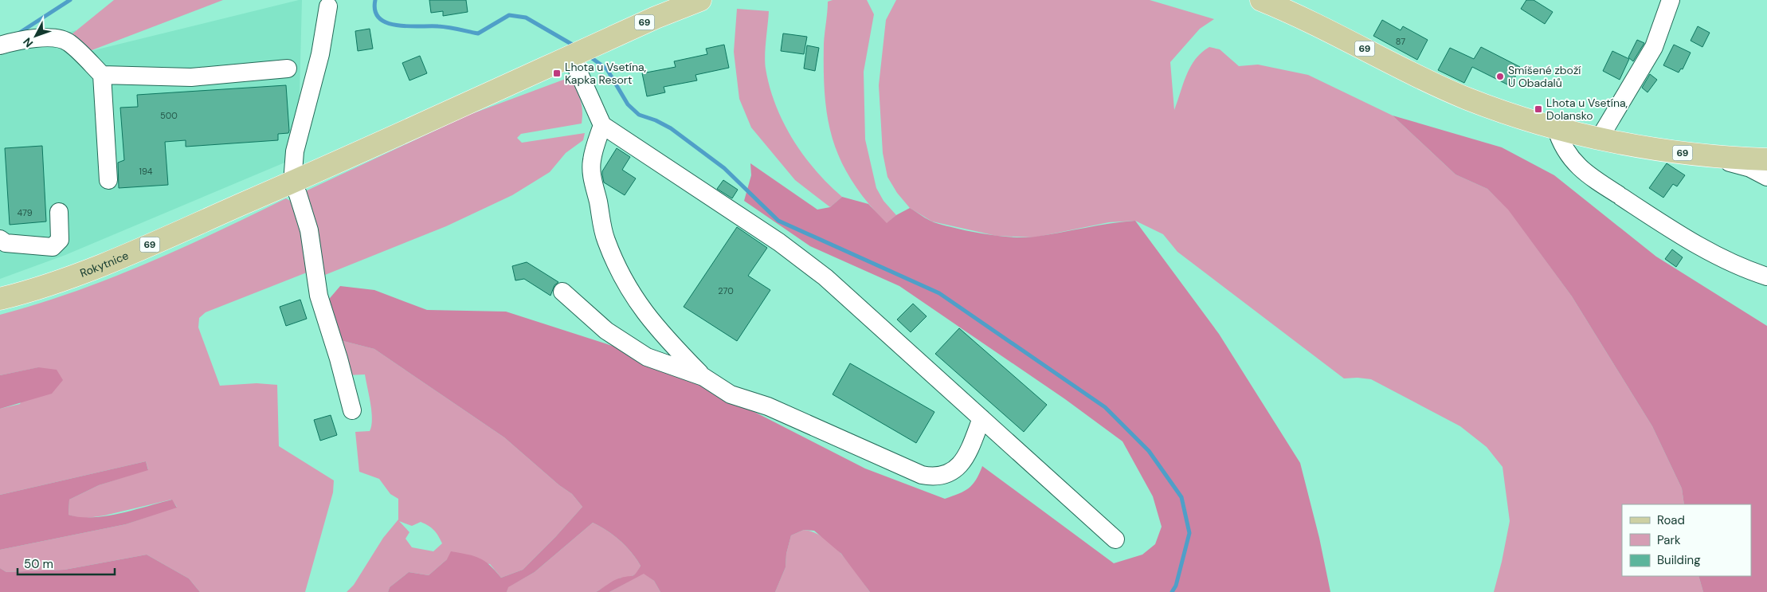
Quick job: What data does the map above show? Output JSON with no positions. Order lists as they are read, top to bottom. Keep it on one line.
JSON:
{"streets":{"main road":["69","Rokytnice"]},"crossings":[["69","Rokytnice"]],"places":{"transit":["Lhota u Vsetína, Kapka Resort","Lhota u Vsetína, Dolansko"],"other":["Smíšené zboží U Obadalů"]},"house_numbers":["87","500","194","479","270"],"legend":["Road","Park","Building"],"scale_bar":"50 m","north":"bottom left"}
